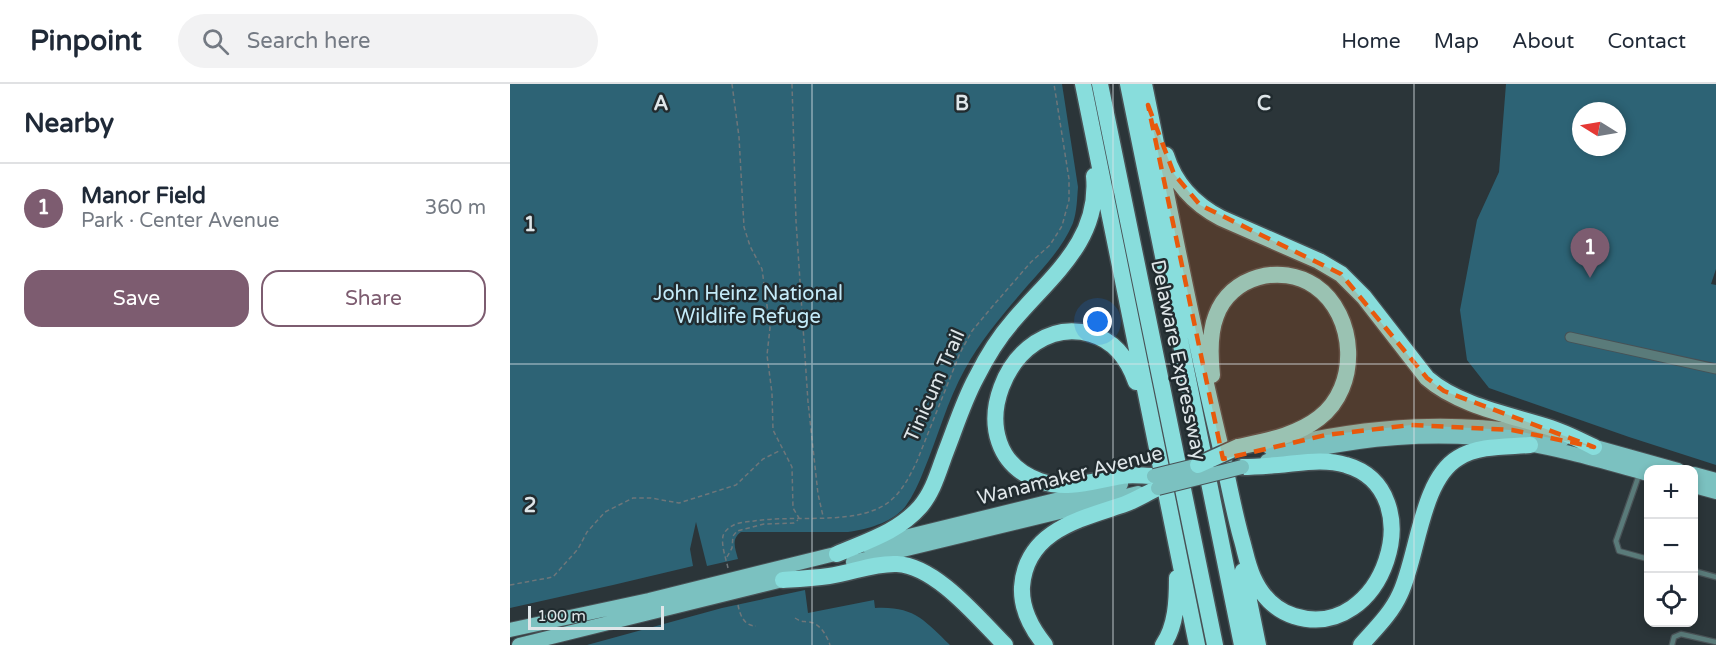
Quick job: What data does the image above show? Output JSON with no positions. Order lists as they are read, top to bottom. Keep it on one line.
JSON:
{"streets":{"highway":["Delaware Expressway"],"main road":["Wanamaker Avenue"],"path":["Tinicum Trail"]},"parks":["John Heinz National Wildlife Refuge"],"scale_bar":"100 m","north":"left","page":{"header":"Pinpoint","search":"Search here","nav":["Home","Map","About","Contact"],"heading":"Nearby","list":[{"mark":"1","name":"Manor Field","note":"Park · Center Avenue","value":"360 m"}],"pins":"1","buttons":["Save","Share"],"map_buttons":["+","−"],"scale":"100 m"},"grid":{"columns":["A","B","C"],"rows":["1","2"]}}
